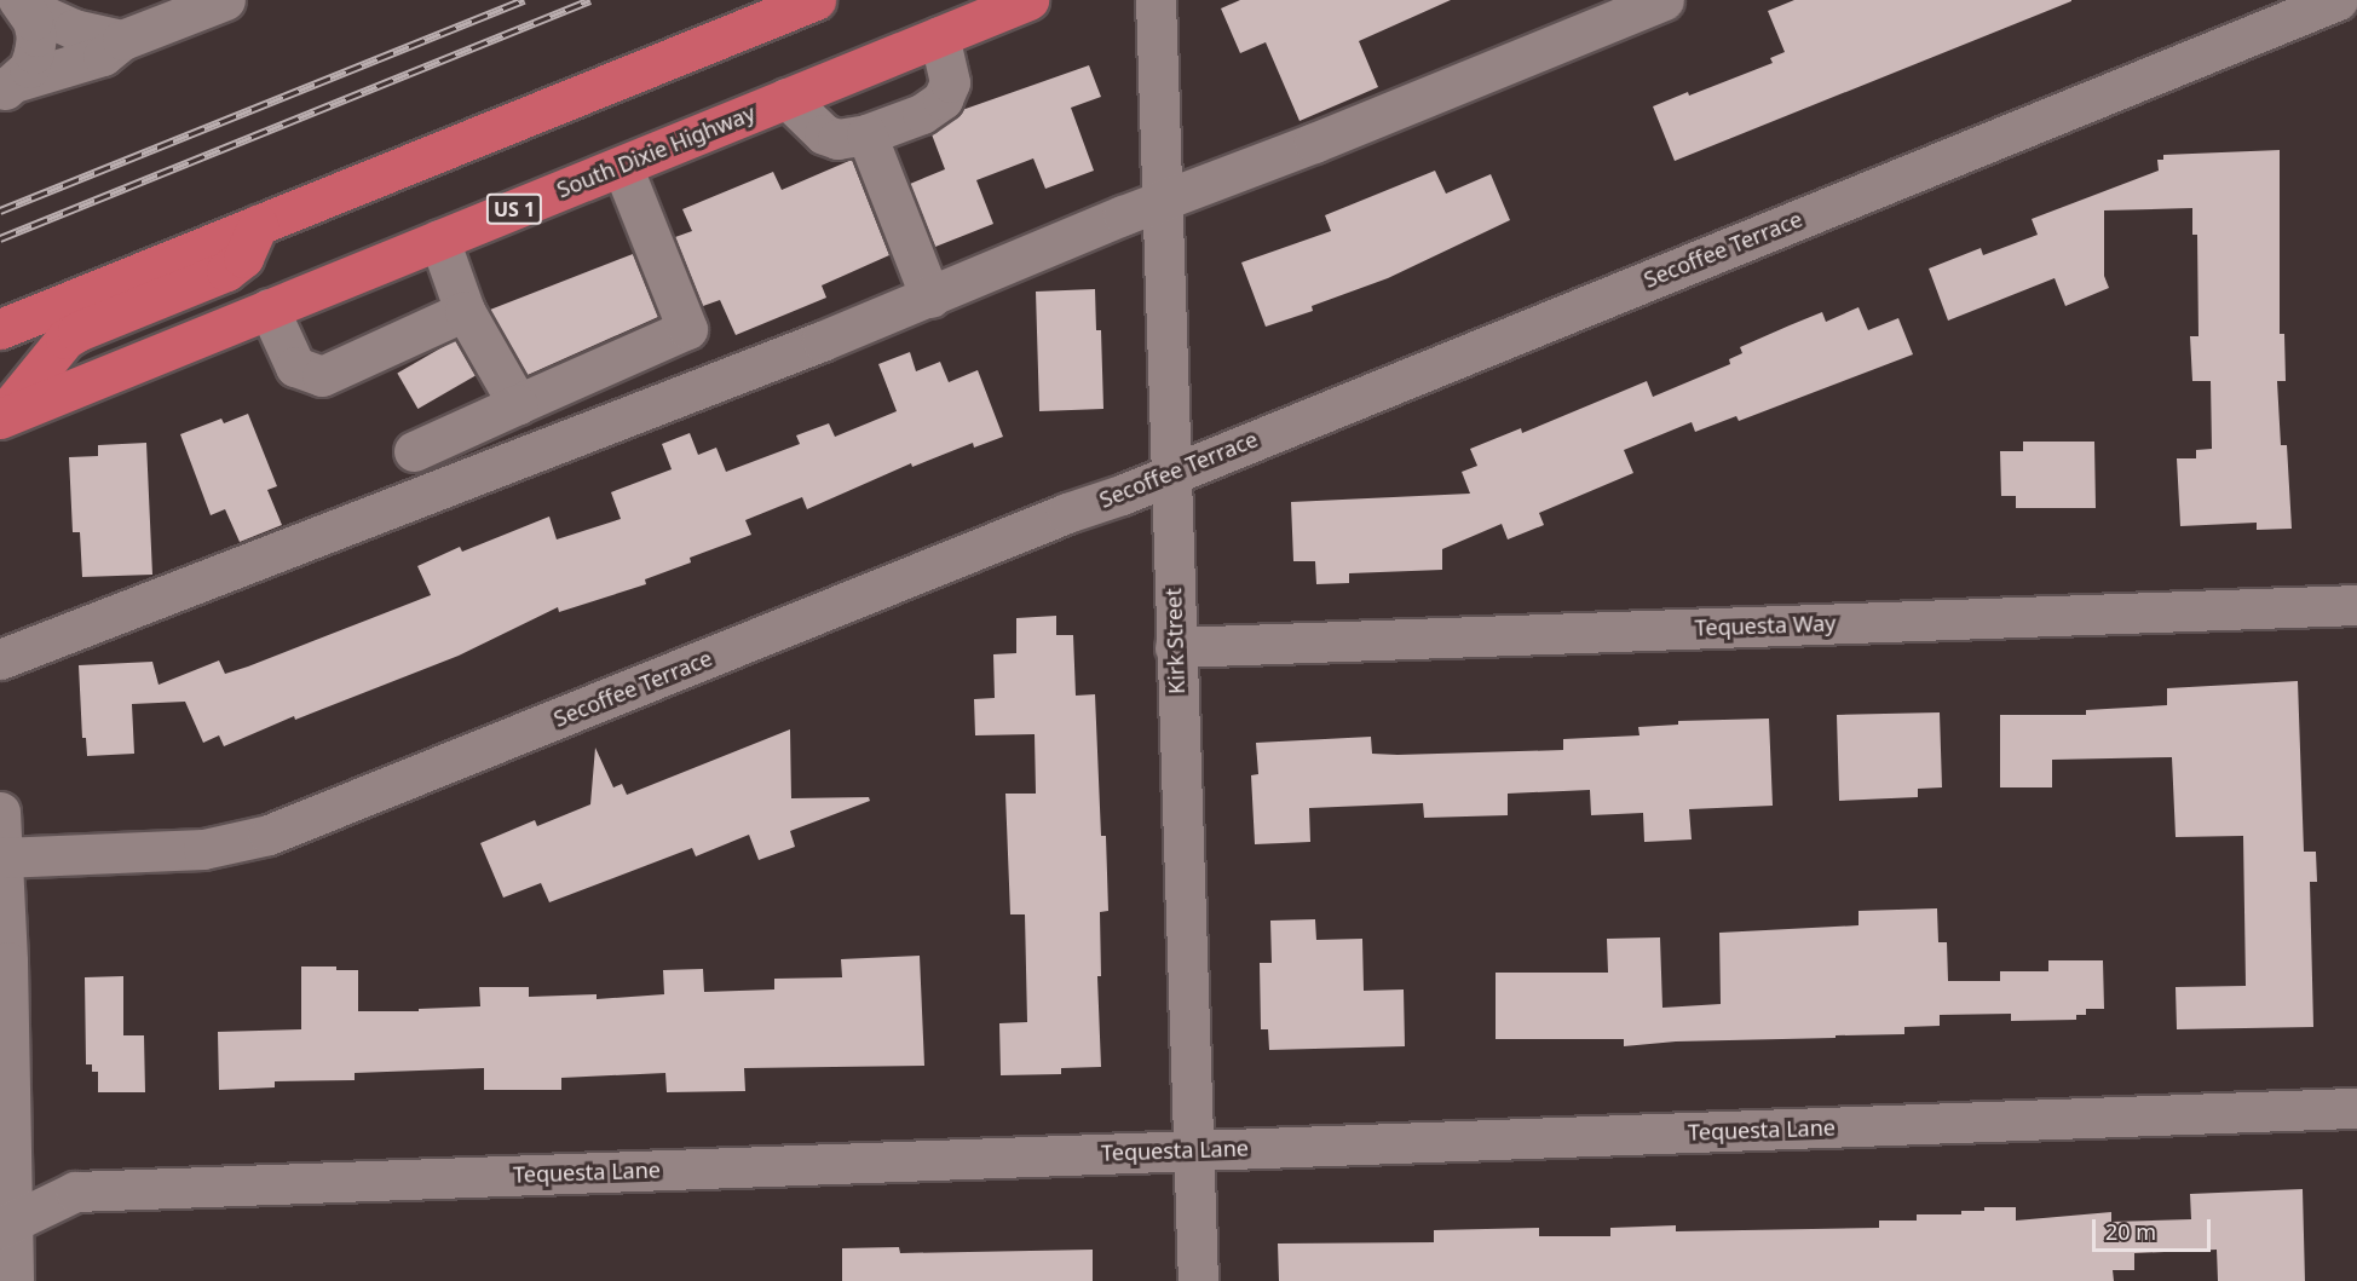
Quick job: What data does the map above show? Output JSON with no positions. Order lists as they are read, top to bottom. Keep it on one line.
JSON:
{"streets":{"highway":["South Dixie Highway","US 1"],"street":["Secoffee Terrace","Tequesta Way","Kirk Street","Tequesta Lane"]},"crossings":[["Secoffee Terrace","Kirk Street"],["Tequesta Way","Kirk Street"],["Kirk Street","Tequesta Lane"]],"scale_bar":"20 m"}
